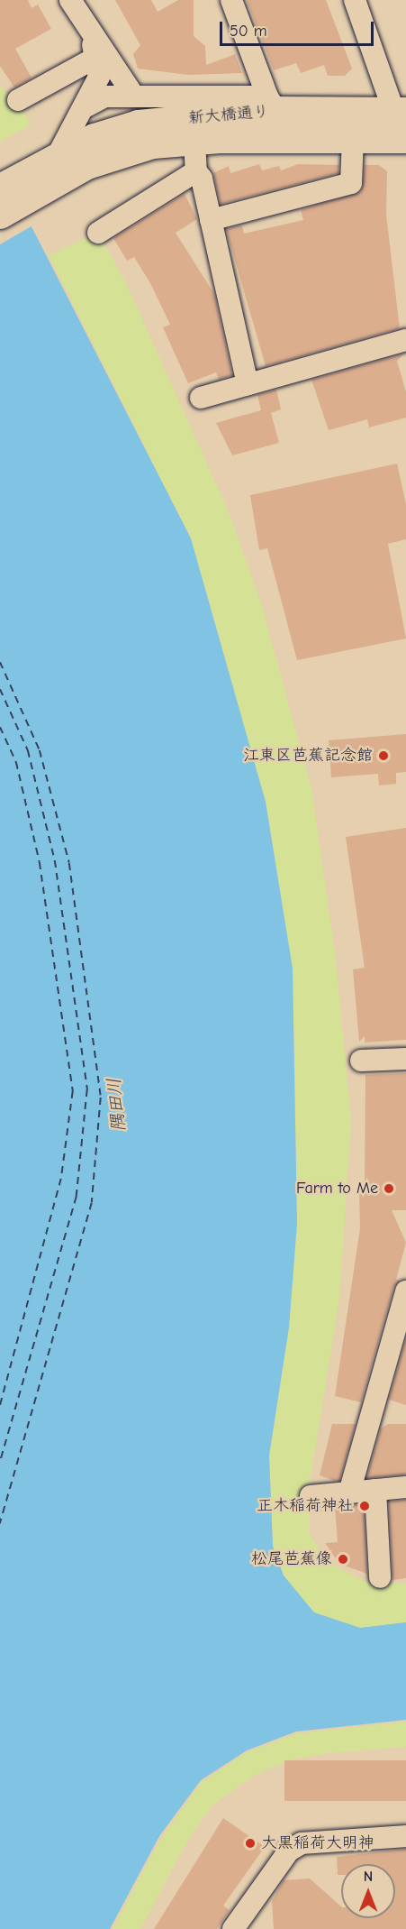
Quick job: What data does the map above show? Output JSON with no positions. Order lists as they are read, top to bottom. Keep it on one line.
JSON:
{"streets":{"main road":["新大橋通り"]},"water":["隅田川"],"places":["江東区芭蕉記念館","Farm to Me","正木稲荷神社","松尾芭蕉像","大黒稲荷大明神"],"scale_bar":"50 m","north":"top"}
